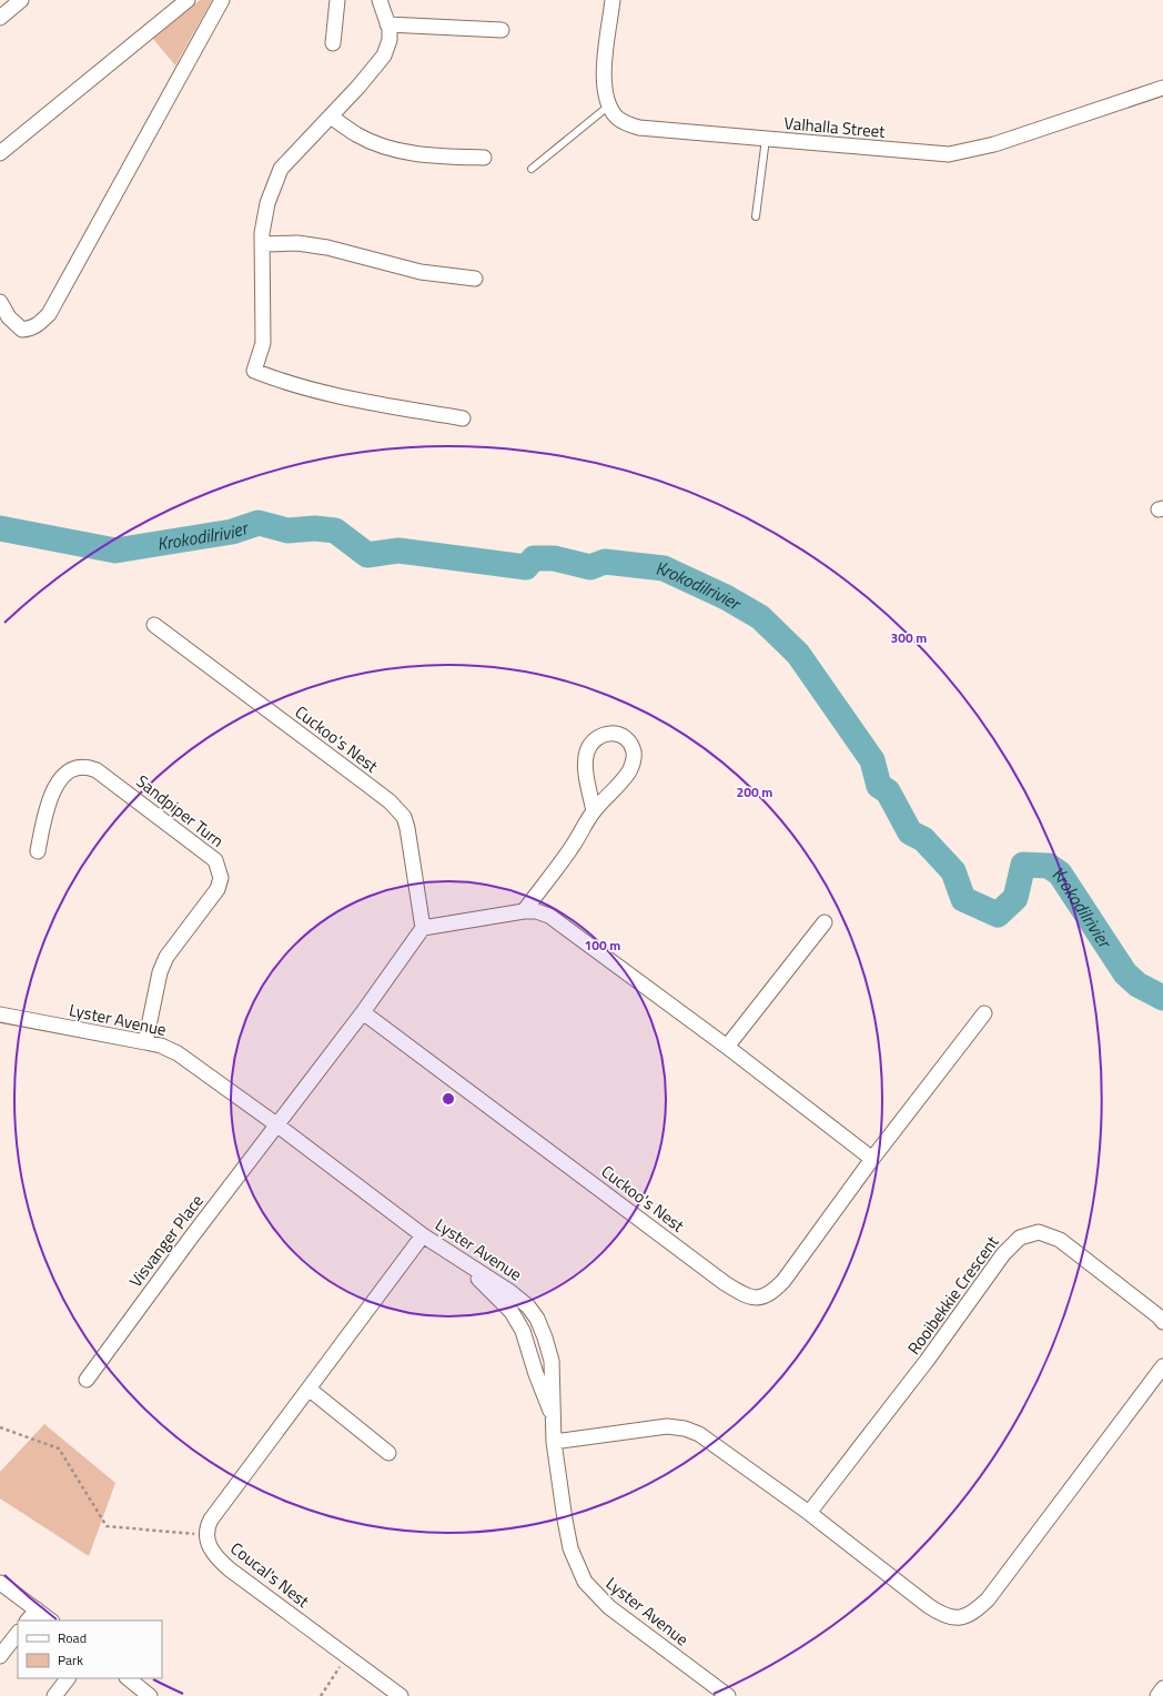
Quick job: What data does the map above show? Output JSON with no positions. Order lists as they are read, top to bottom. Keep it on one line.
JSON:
{"streets":{"street":["Valhalla Street","Cuckoo's Nest","Sandpiper Turn","Lyster Avenue","Visvanger Place","Rooibekkie Crescent","Coucal's Nest"]},"crossings":[["Sandpiper Turn","Lyster Avenue"],["Lyster Avenue","Visvanger Place"]],"water":["Krokodilrivier"],"legend":["Road","Park"],"rings":["300 m","200 m","100 m"]}
